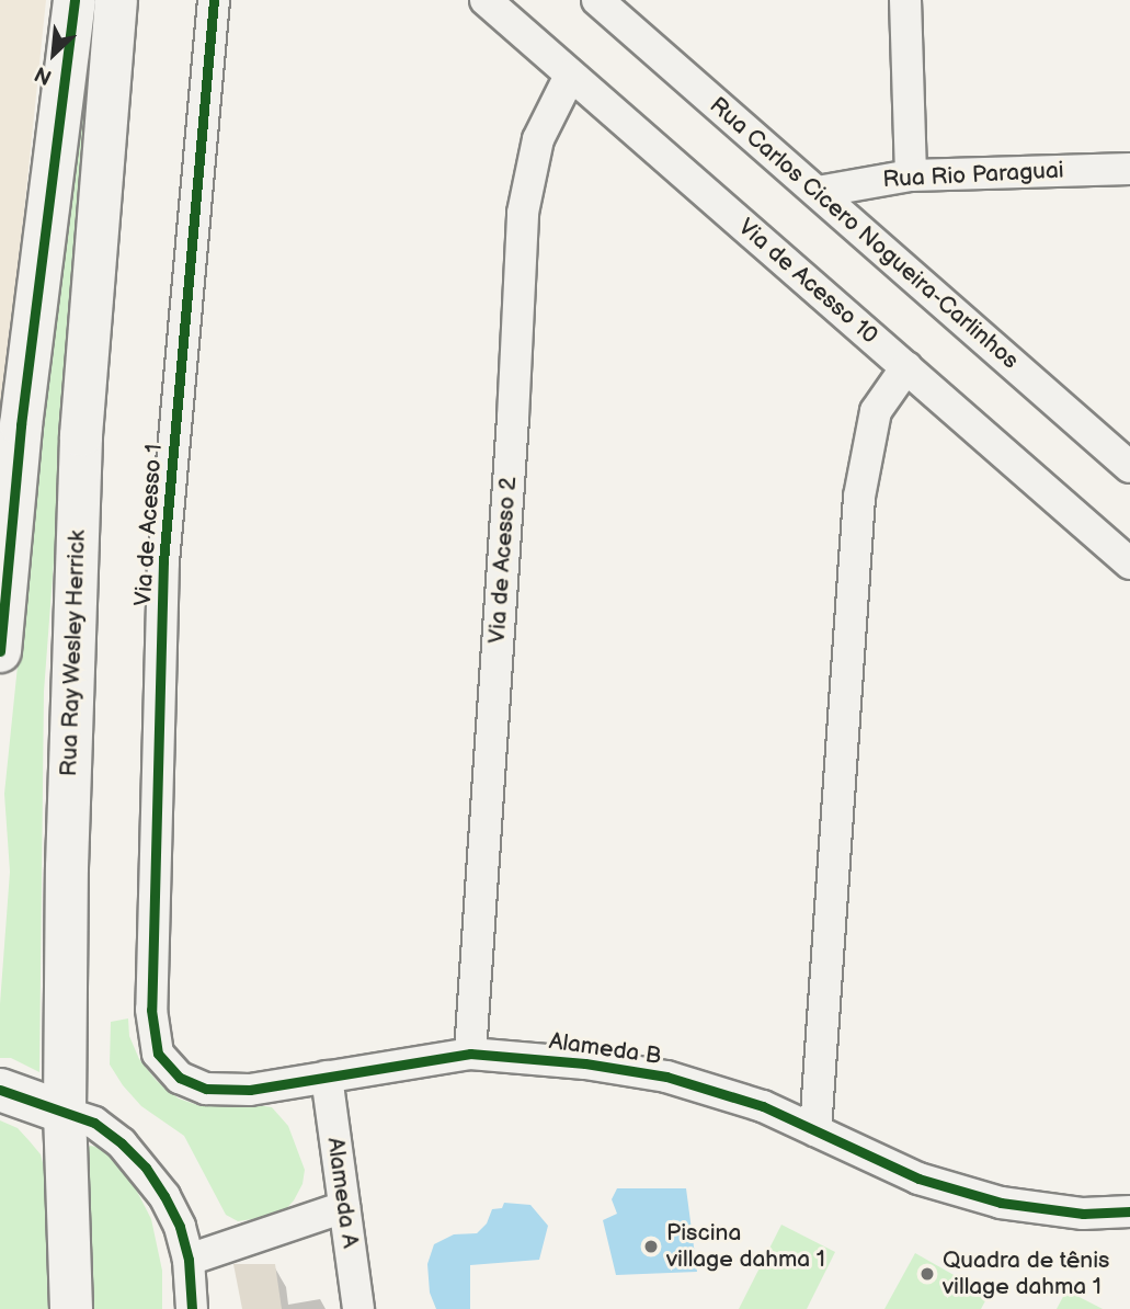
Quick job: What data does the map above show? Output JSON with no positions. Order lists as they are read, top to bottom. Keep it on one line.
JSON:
{"streets":{"street":["Rua Rio Paraguai","Rua Carlos Cicero Nogueira-Carlinhos","Via de Acesso 10","Via de Acesso 1","Via de Acesso 2","Rua Ray Wesley Herrick","Alameda B","Alameda A"]},"crossings":[["Rua Rio Paraguai","Rua Carlos Cicero Nogueira-Carlinhos"],["Via de Acesso 10","Via de Acesso 2"],["Via de Acesso 1","Alameda B"],["Via de Acesso 2","Alameda B"],["Alameda B","Alameda A"]],"places":["Piscina village dahma 1","Quadra de tênis village dahma 1"],"north":"bottom left"}
